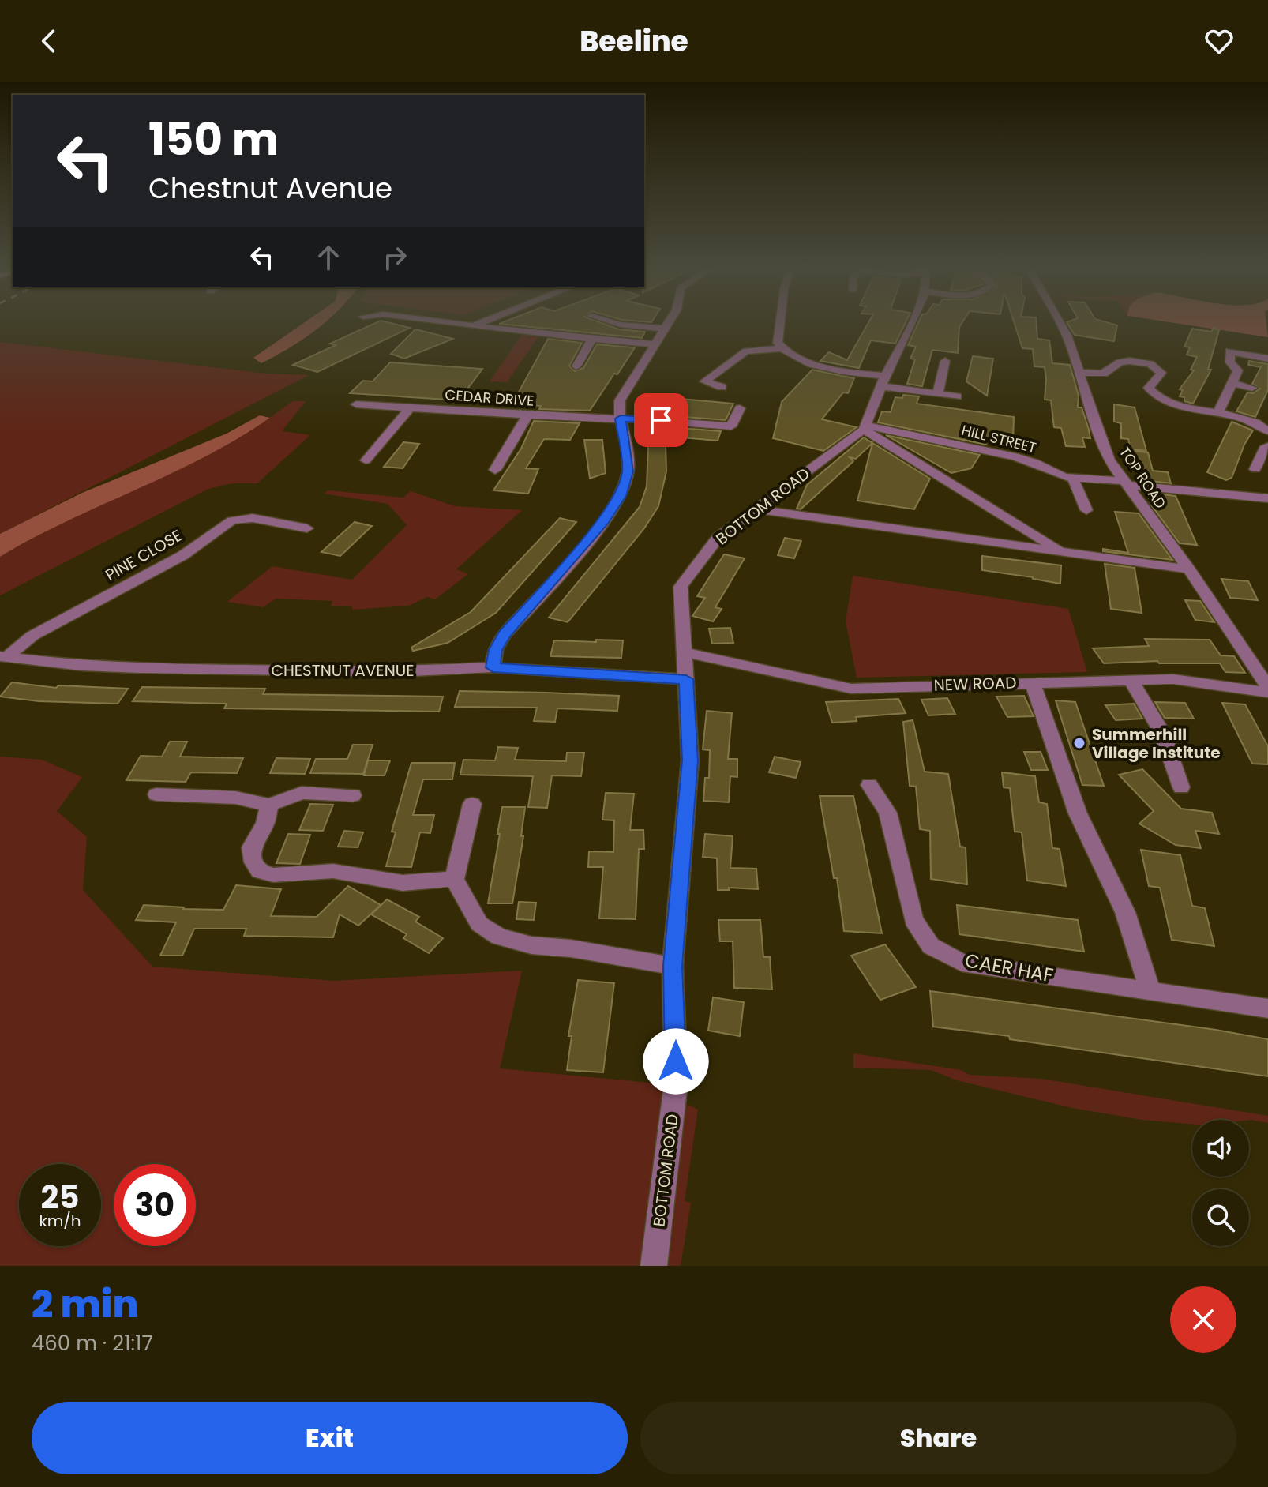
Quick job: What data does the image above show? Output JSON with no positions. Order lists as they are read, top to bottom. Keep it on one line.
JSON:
{"streets":{"street":["CEDAR DRIVE","HILL STREET","TOP ROAD","BOTTOM ROAD","PINE CLOSE","CHESTNUT AVENUE","NEW ROAD","CAER HAF"]},"crossings":[["HILL STREET","TOP ROAD"],["HILL STREET","BOTTOM ROAD"],["BOTTOM ROAD","CHESTNUT AVENUE"],["BOTTOM ROAD","NEW ROAD"],["PINE CLOSE","CHESTNUT AVENUE"]],"places":["Summerhill Village Institute"],"page":{"header":"Beeline","turn":["150 m","Chestnut Avenue"],"speed":"25 km/h","limit":"30","heading":["2 min","460 m · 21:17"],"buttons":["Exit","Share"]}}
